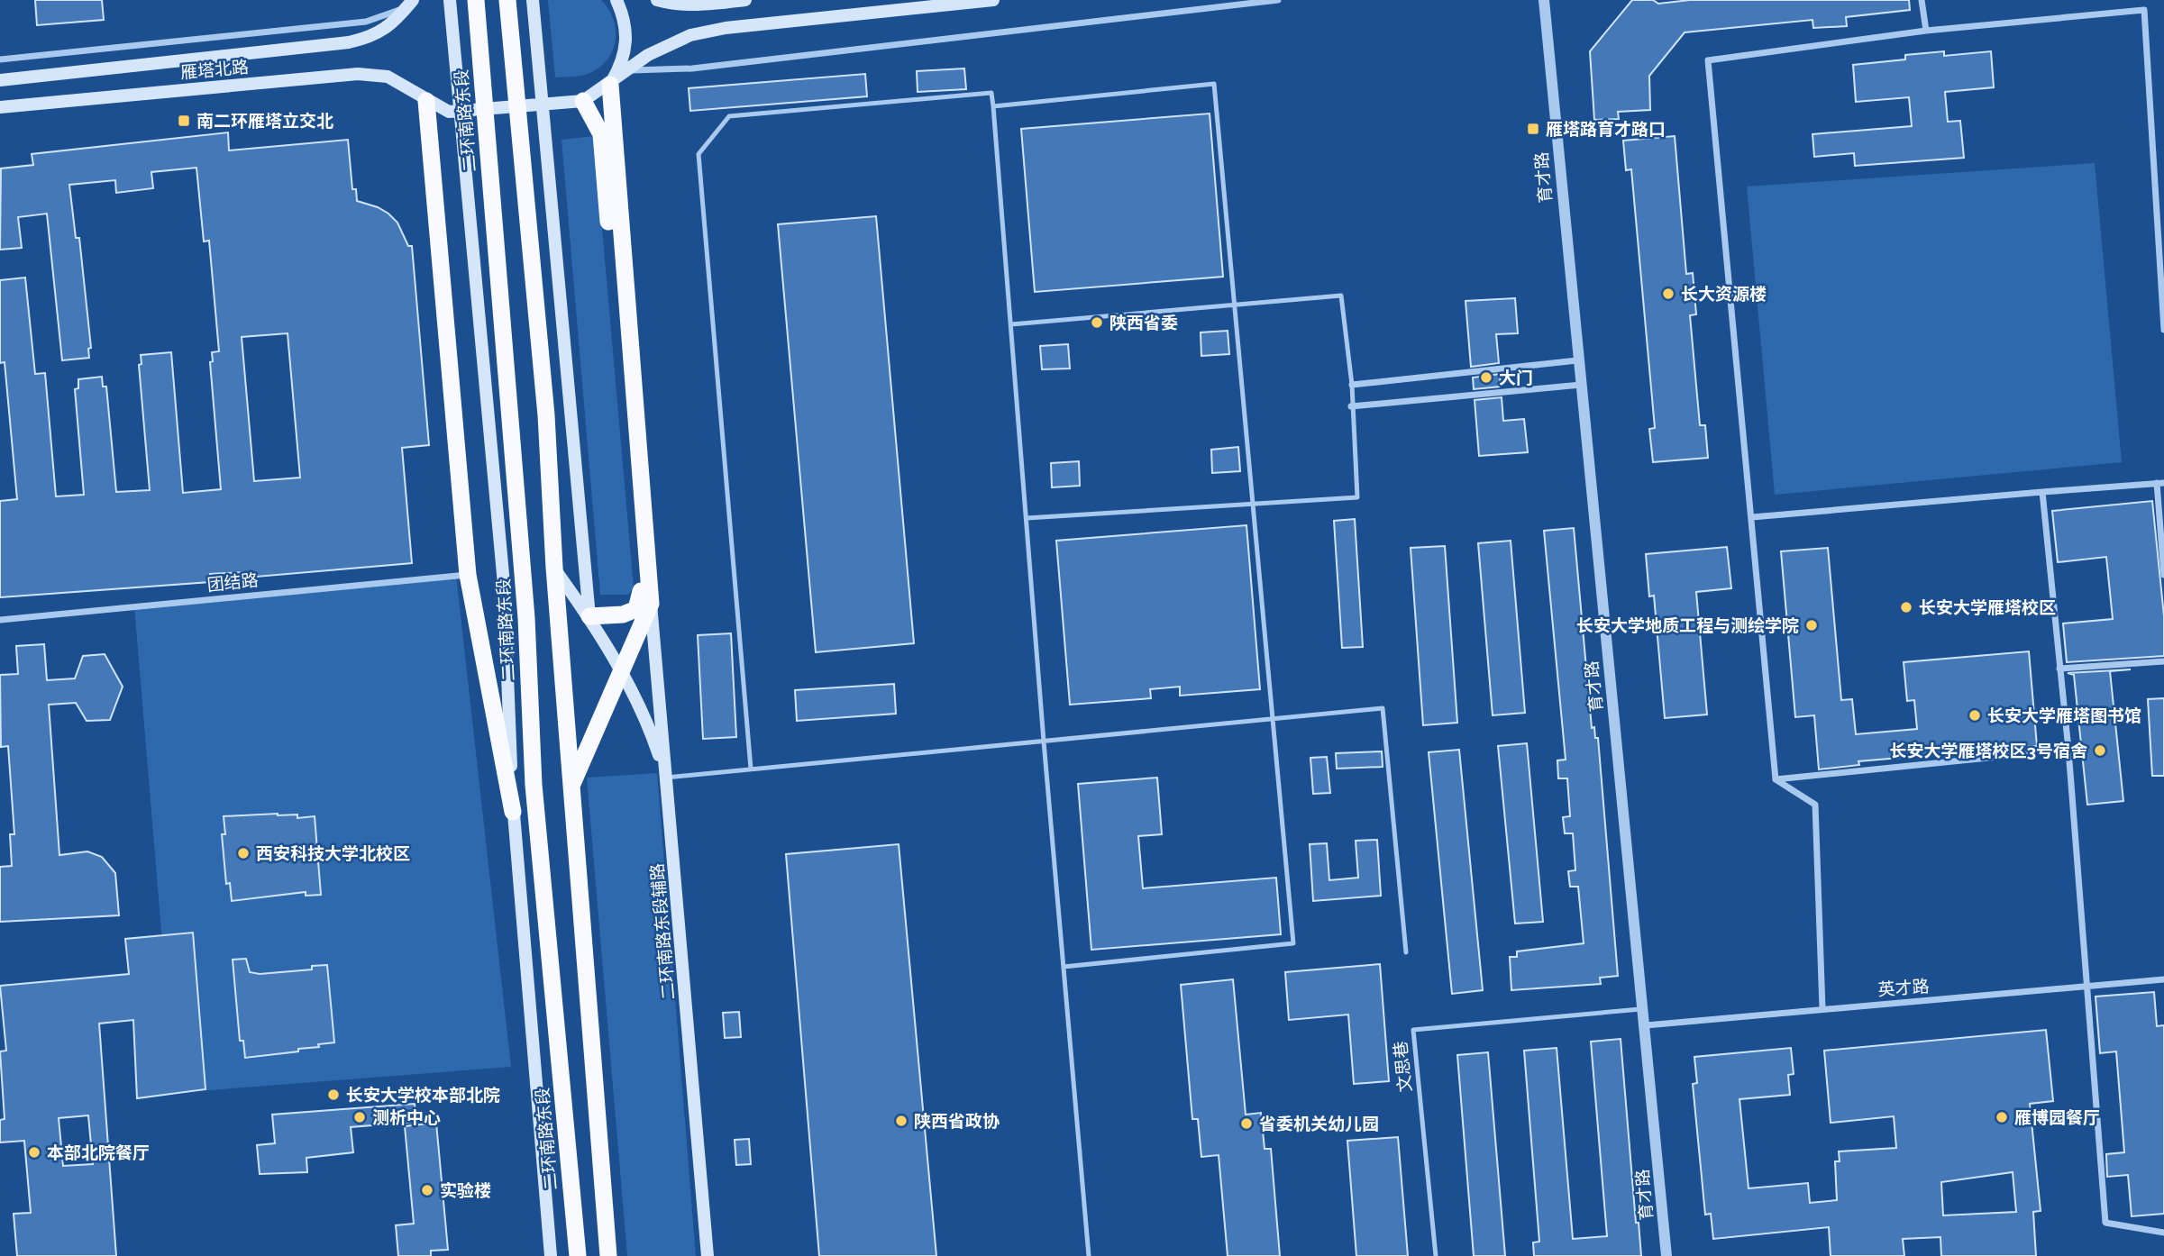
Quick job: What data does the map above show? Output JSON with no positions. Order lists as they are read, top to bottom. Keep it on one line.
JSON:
{"streets":{"highway":["二环南路东段"],"main road":["雁塔北路","二环南路东段辅路"],"street":["育才路","团结路","英才路"],"lane":["文思巷"]},"crossings":[["育才路","英才路"],["育才路","文思巷"]],"places":{"transit":["南二环雁塔立交北","雁塔路育才路口"],"other":["长大资源楼","陕西省委","大门","长安大学雁塔校区","长安大学地质工程与测绘学院","长安大学雁塔图书馆","长安大学雁塔校区3号宿舍","西安科技大学北校区","长安大学校本部北院","测析中心","雁博园餐厅","陕西省政协","省委机关幼儿园","本部北院餐厅","实验楼"]}}
